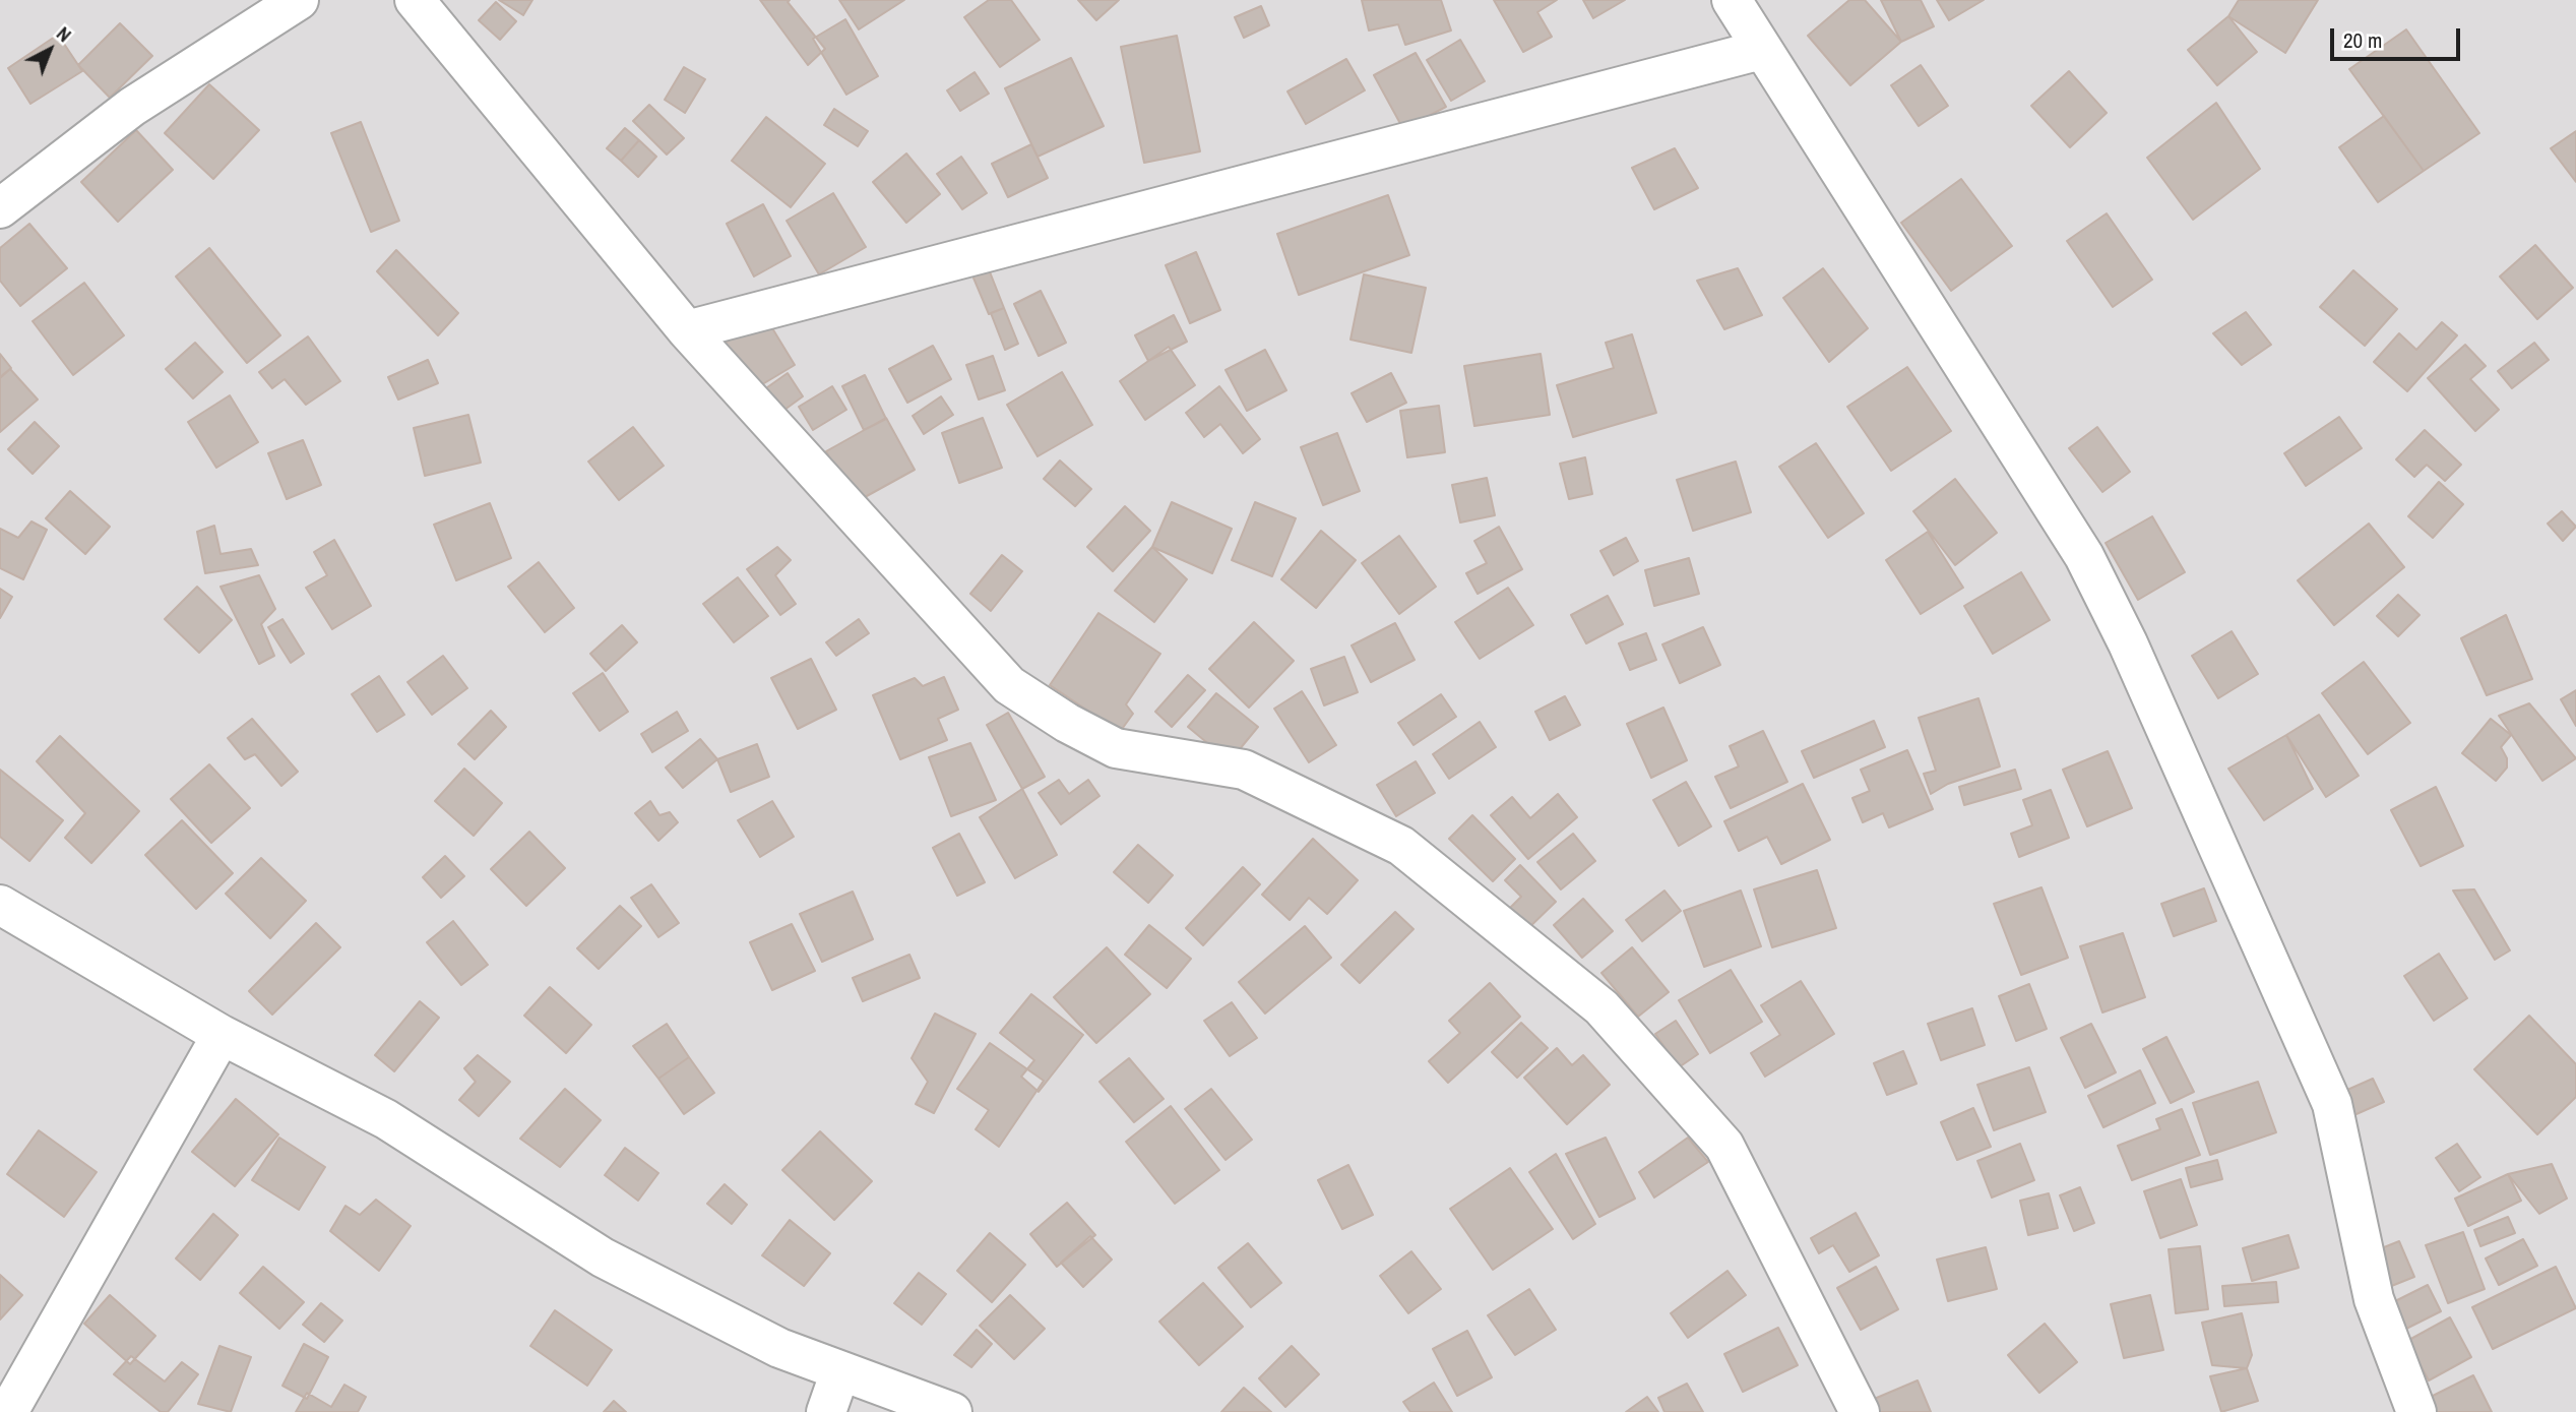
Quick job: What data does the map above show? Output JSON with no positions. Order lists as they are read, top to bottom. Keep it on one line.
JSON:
{"scale_bar":"20 m","north":"top right"}
